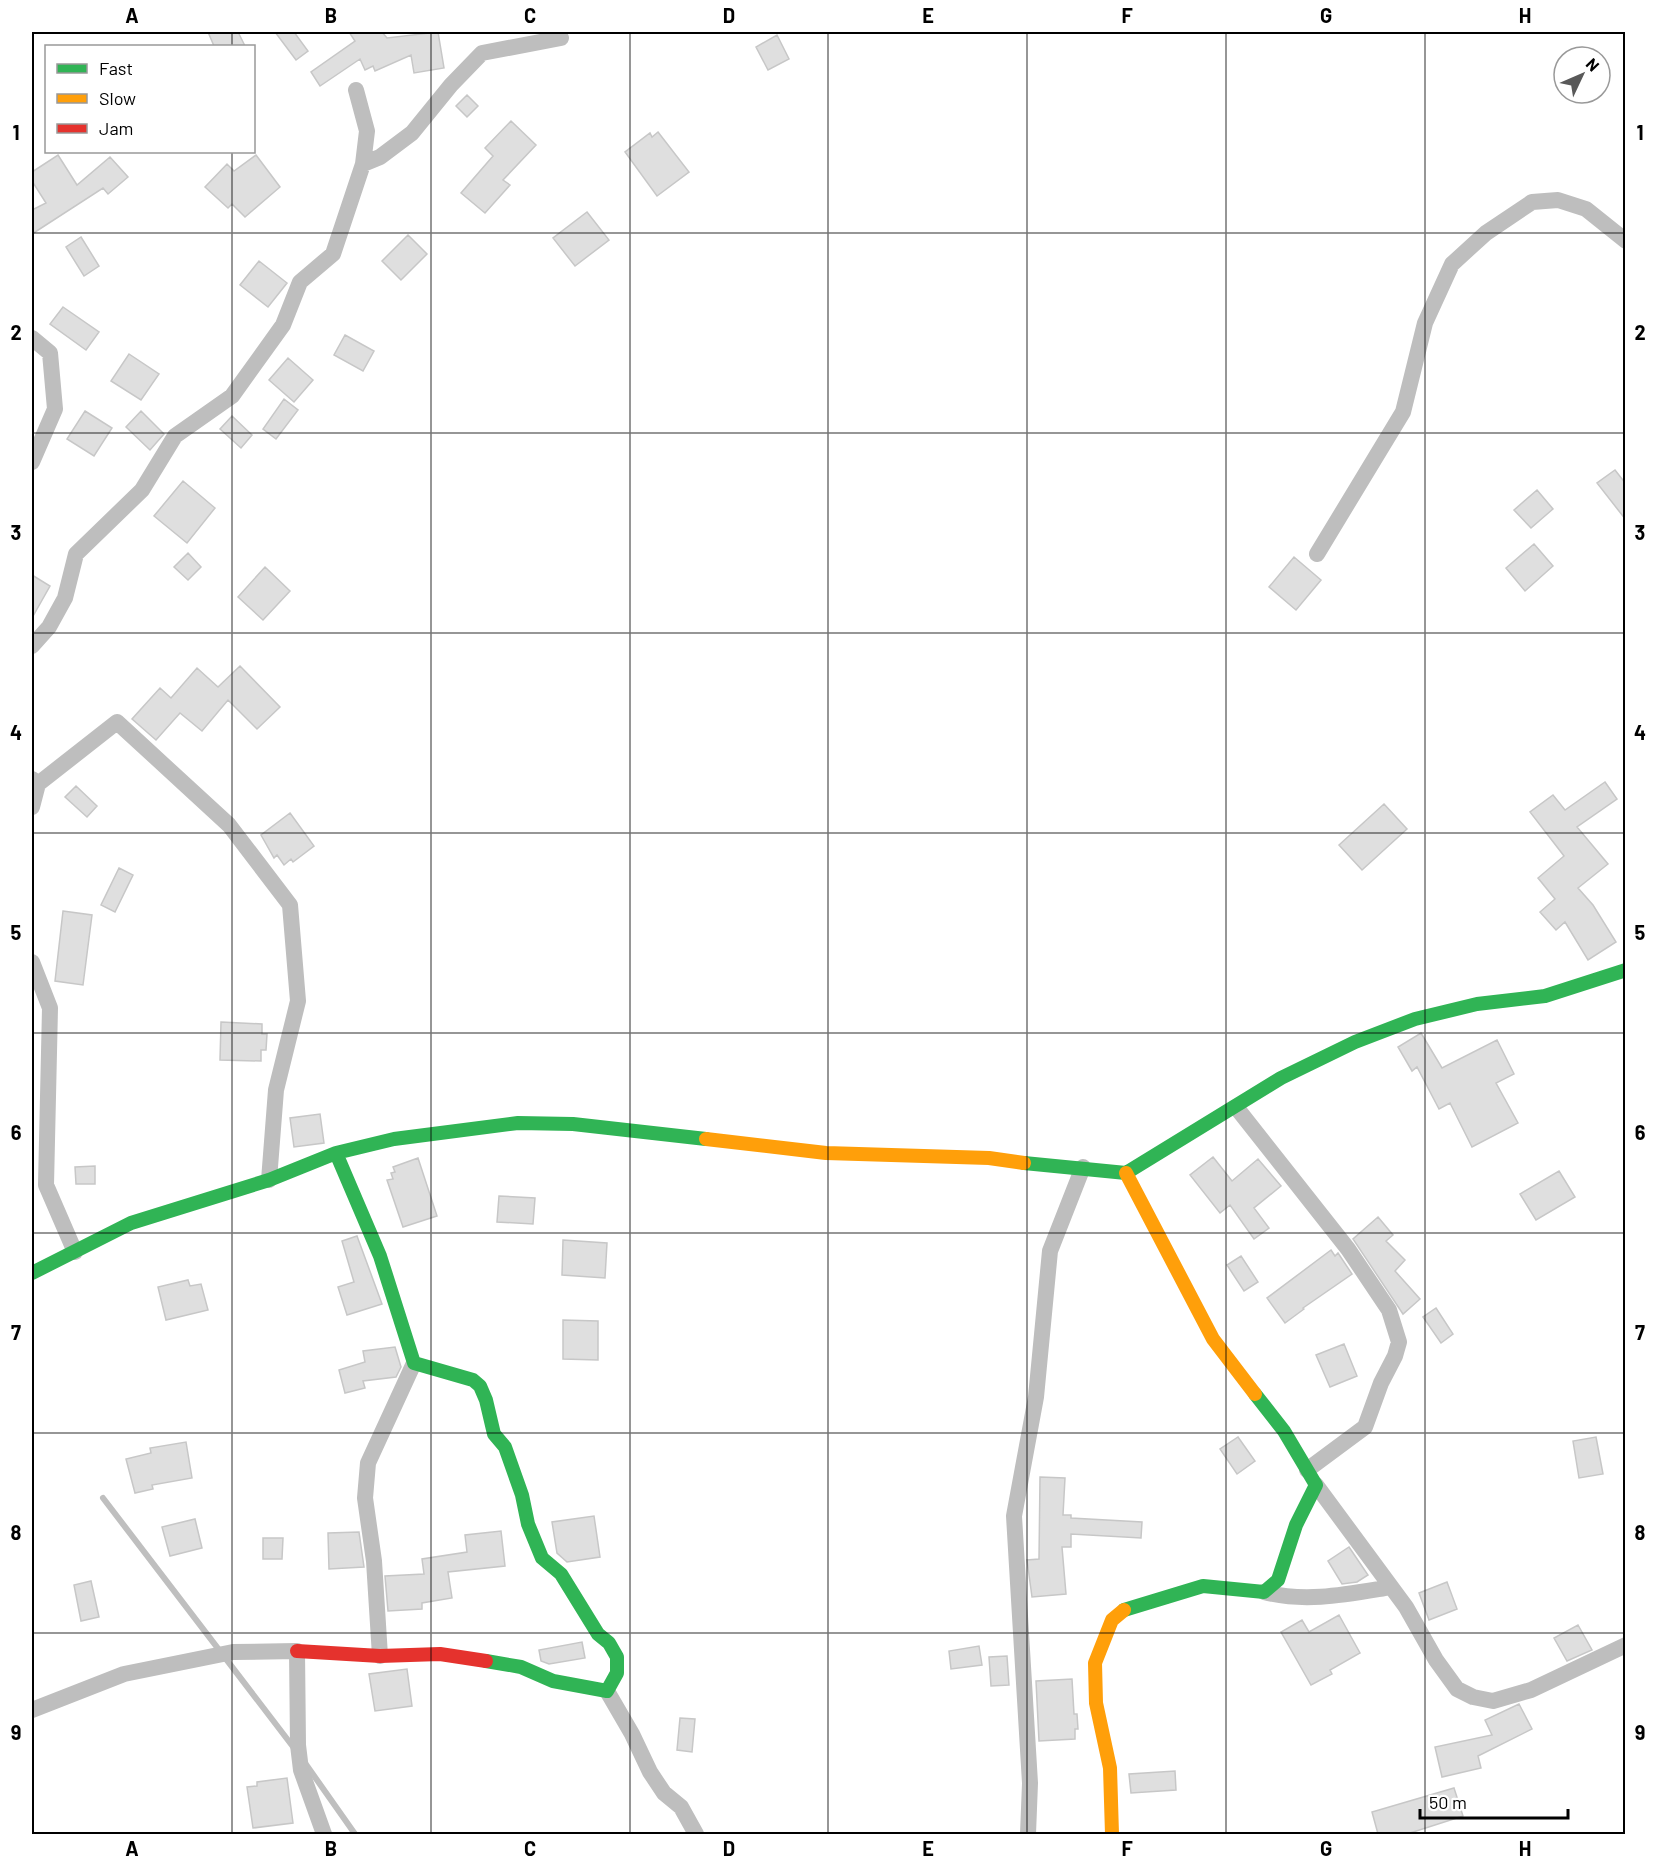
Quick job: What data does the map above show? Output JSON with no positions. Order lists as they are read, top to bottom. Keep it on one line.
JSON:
{"legend":["Fast","Slow","Jam"],"scale_bar":"50 m","north":"top right","grid":{"columns":["A","B","C","D","E","F","G","H"],"rows":["1","2","3","4","5","6","7","8","9"]}}
